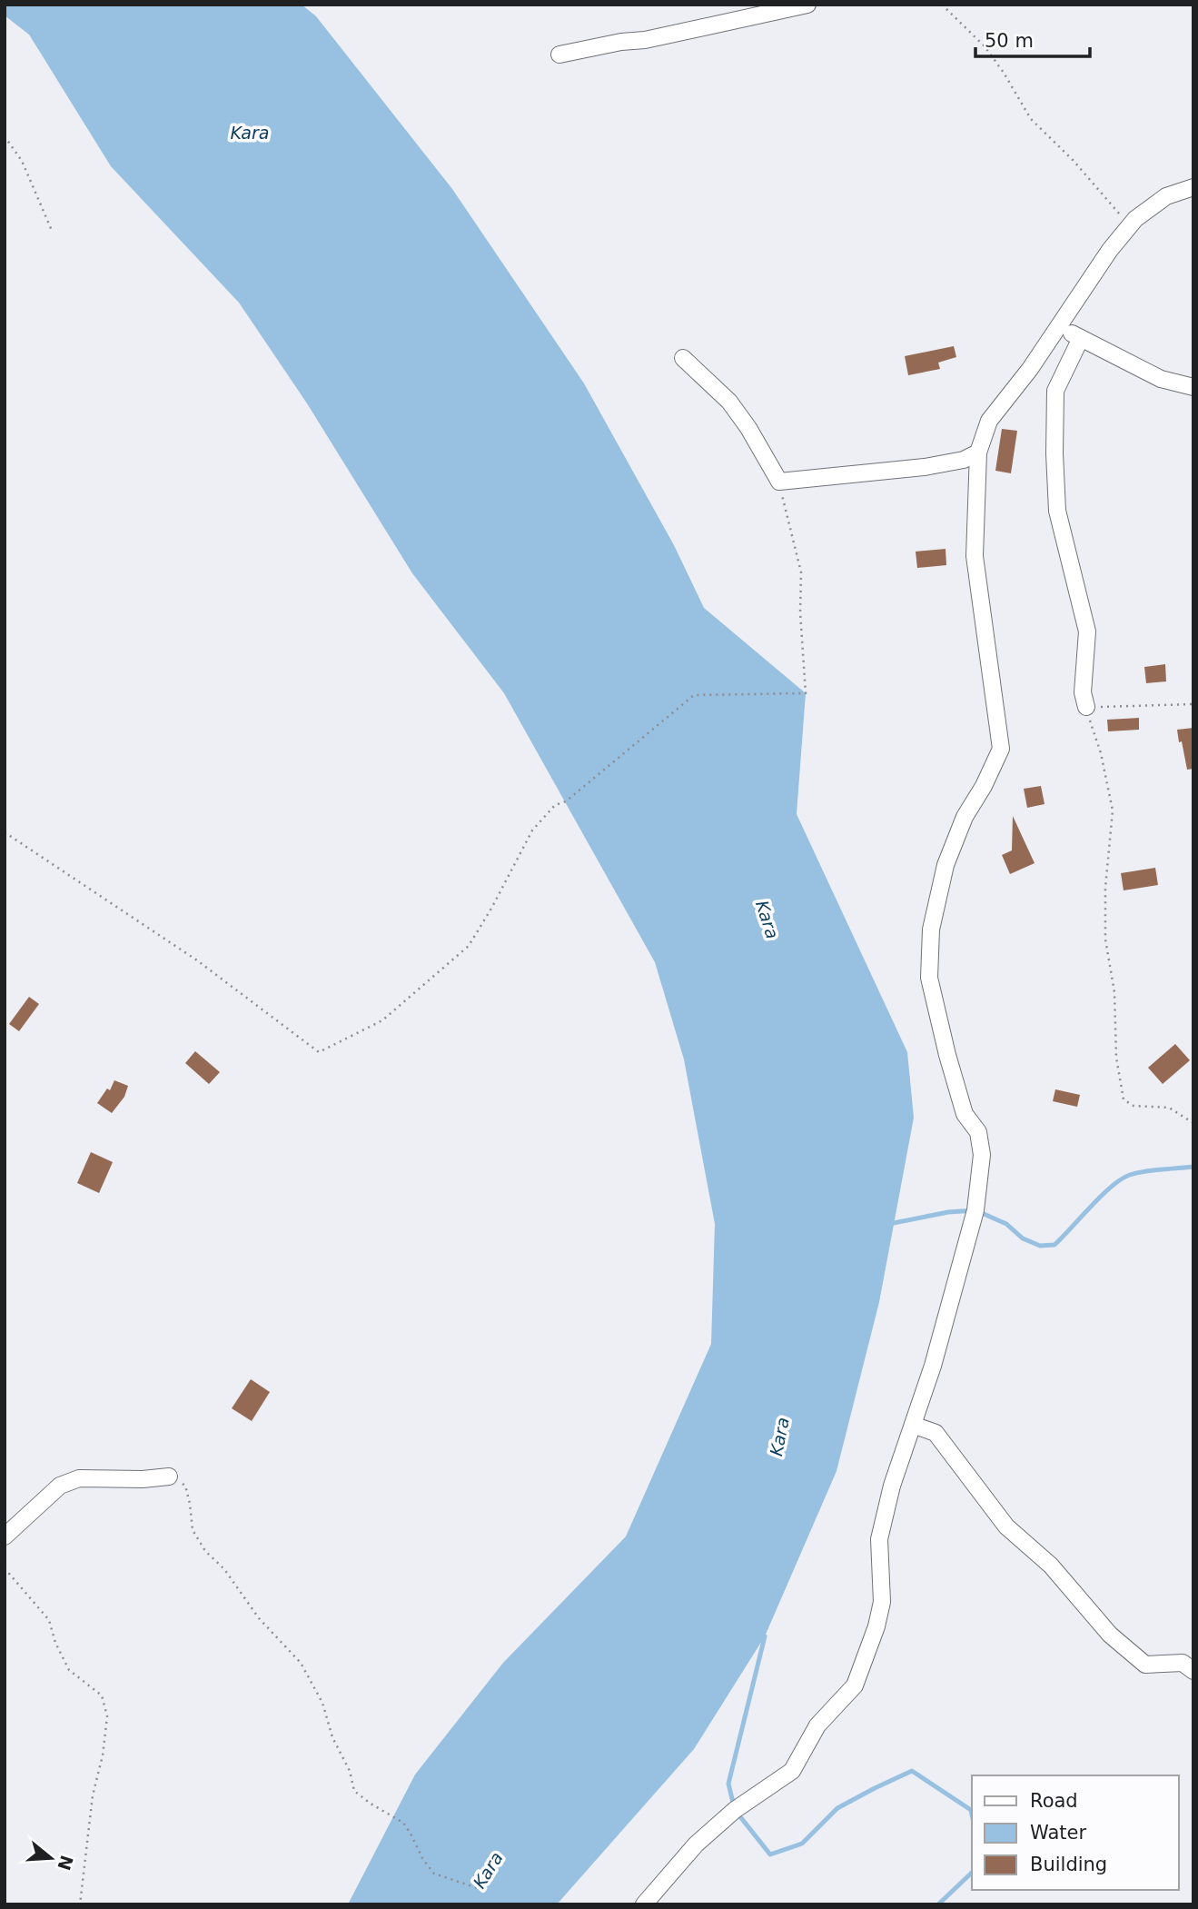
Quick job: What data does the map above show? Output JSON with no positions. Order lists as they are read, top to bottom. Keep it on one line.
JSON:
{"water":["Kara"],"legend":["Road","Water","Building"],"scale_bar":"50 m","north":"right"}
